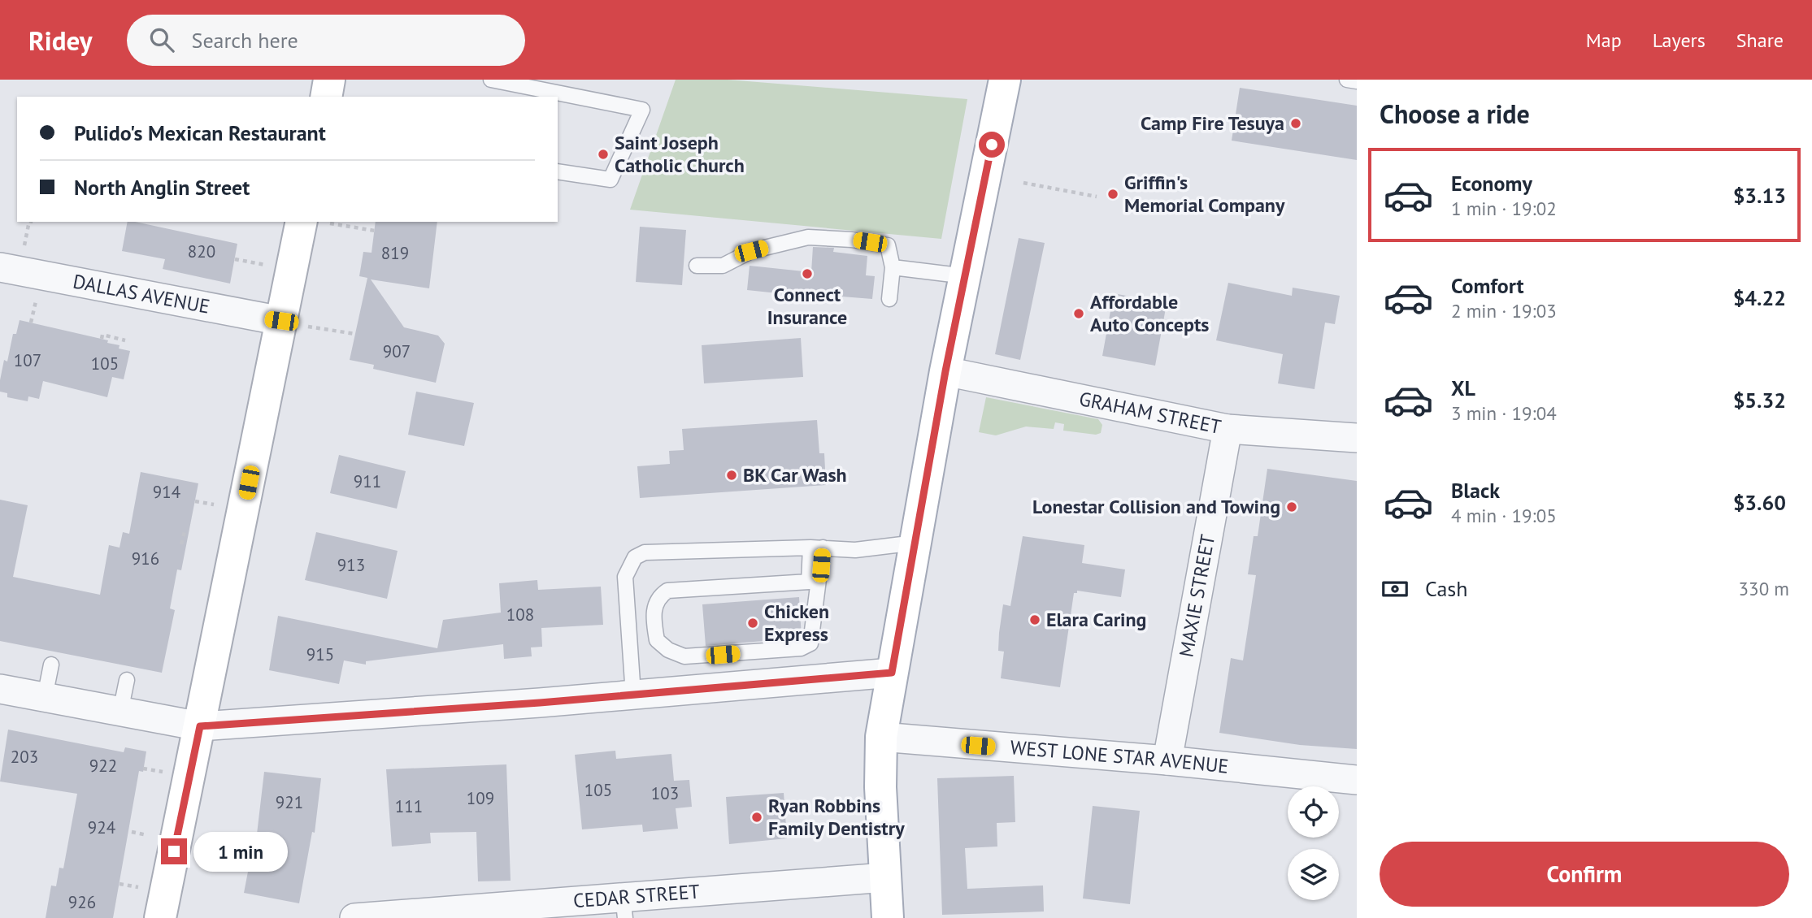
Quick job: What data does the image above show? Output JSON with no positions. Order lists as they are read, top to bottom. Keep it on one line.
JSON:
{"streets":{"street":["DALLAS AVENUE","GRAHAM STREET","MAXIE STREET","WEST LONE STAR AVENUE","CEDAR STREET"]},"crossings":[["GRAHAM STREET","MAXIE STREET"],["MAXIE STREET","WEST LONE STAR AVENUE"]],"places":["Camp Fire Tesuya","Saint Joseph Catholic Church","Griffin's Memorial Company","Connect Insurance","Affordable Auto Concepts","BK Car Wash","Lonestar Collision and Towing","Elara Caring","Chicken Express","Ryan Robbins Family Dentistry"],"house_numbers":["820","819","907","107","105","911","914","916","913","108","915","203","922","105","103","109","921","111","924","926"],"page":{"header":"Ridey","search":"Search here","nav":["Map","Layers","Share"],"heading":"Choose a ride","banner":["Pulido's Mexican Restaurant","North Anglin Street"],"list":[{"name":"Economy","note":"1 min · 19:02","value":"$3.13"},{"name":"Comfort","note":"2 min · 19:03","value":"$4.22"},{"name":"XL","note":"3 min · 19:04","value":"$5.32"},{"name":"Black","note":"4 min · 19:05","value":"$3.60"}],"pay":["Cash","330 m"],"buttons":"Confirm","bubble":"1 min"}}
